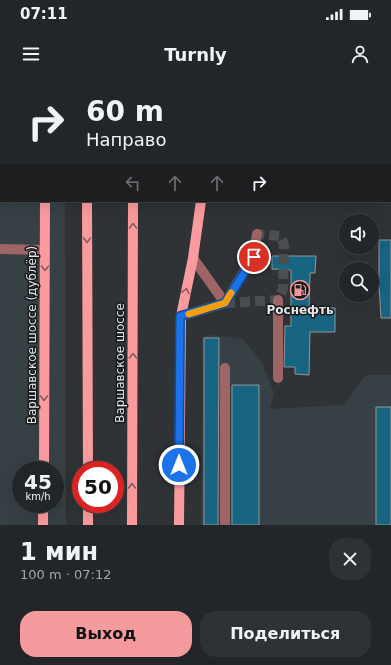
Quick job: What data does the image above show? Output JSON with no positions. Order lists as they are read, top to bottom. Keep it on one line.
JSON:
{"streets":{"main road":["Варшавское шоссе (дублёр)","Варшавское шоссе"]},"places":{"fuel station":["Роснефть"]},"page":{"status":"07:11","header":"Turnly","turn":["60 m","Направо"],"speed":"45 km/h","limit":"50","heading":["1 мин","100 m · 07:12"],"buttons":["Выход","Поделиться"]}}
